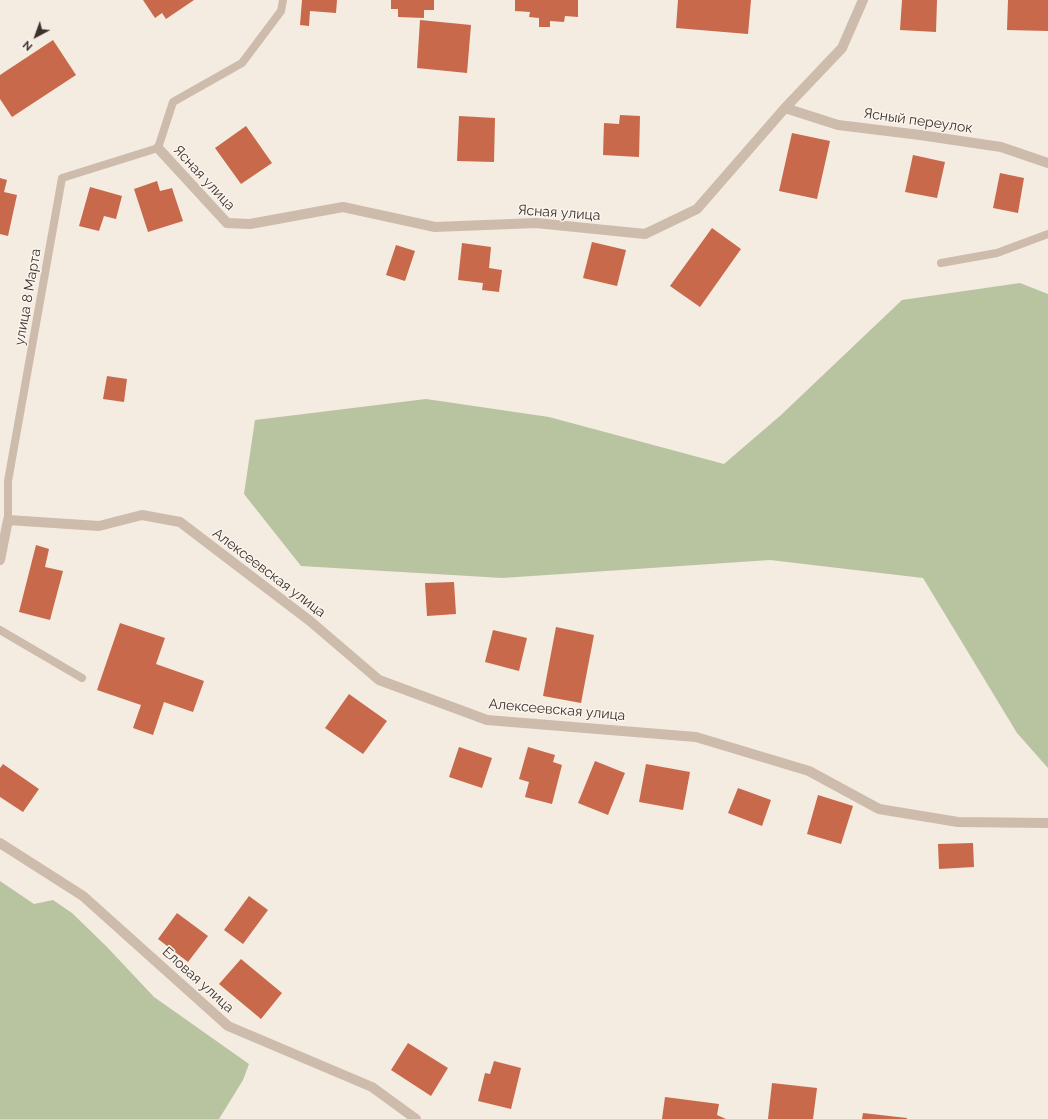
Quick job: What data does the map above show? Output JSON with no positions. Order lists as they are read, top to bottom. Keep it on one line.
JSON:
{"streets":{"street":["Ясный переулок","Ясная улица","Алексеевская улица","Еловая улица"],"lane":["улица 8 Марта"]},"crossings":[["Ясный переулок","Ясная улица"],["Ясная улица","улица 8 Марта"],["улица 8 Марта","Алексеевская улица"]],"north":"bottom left"}
